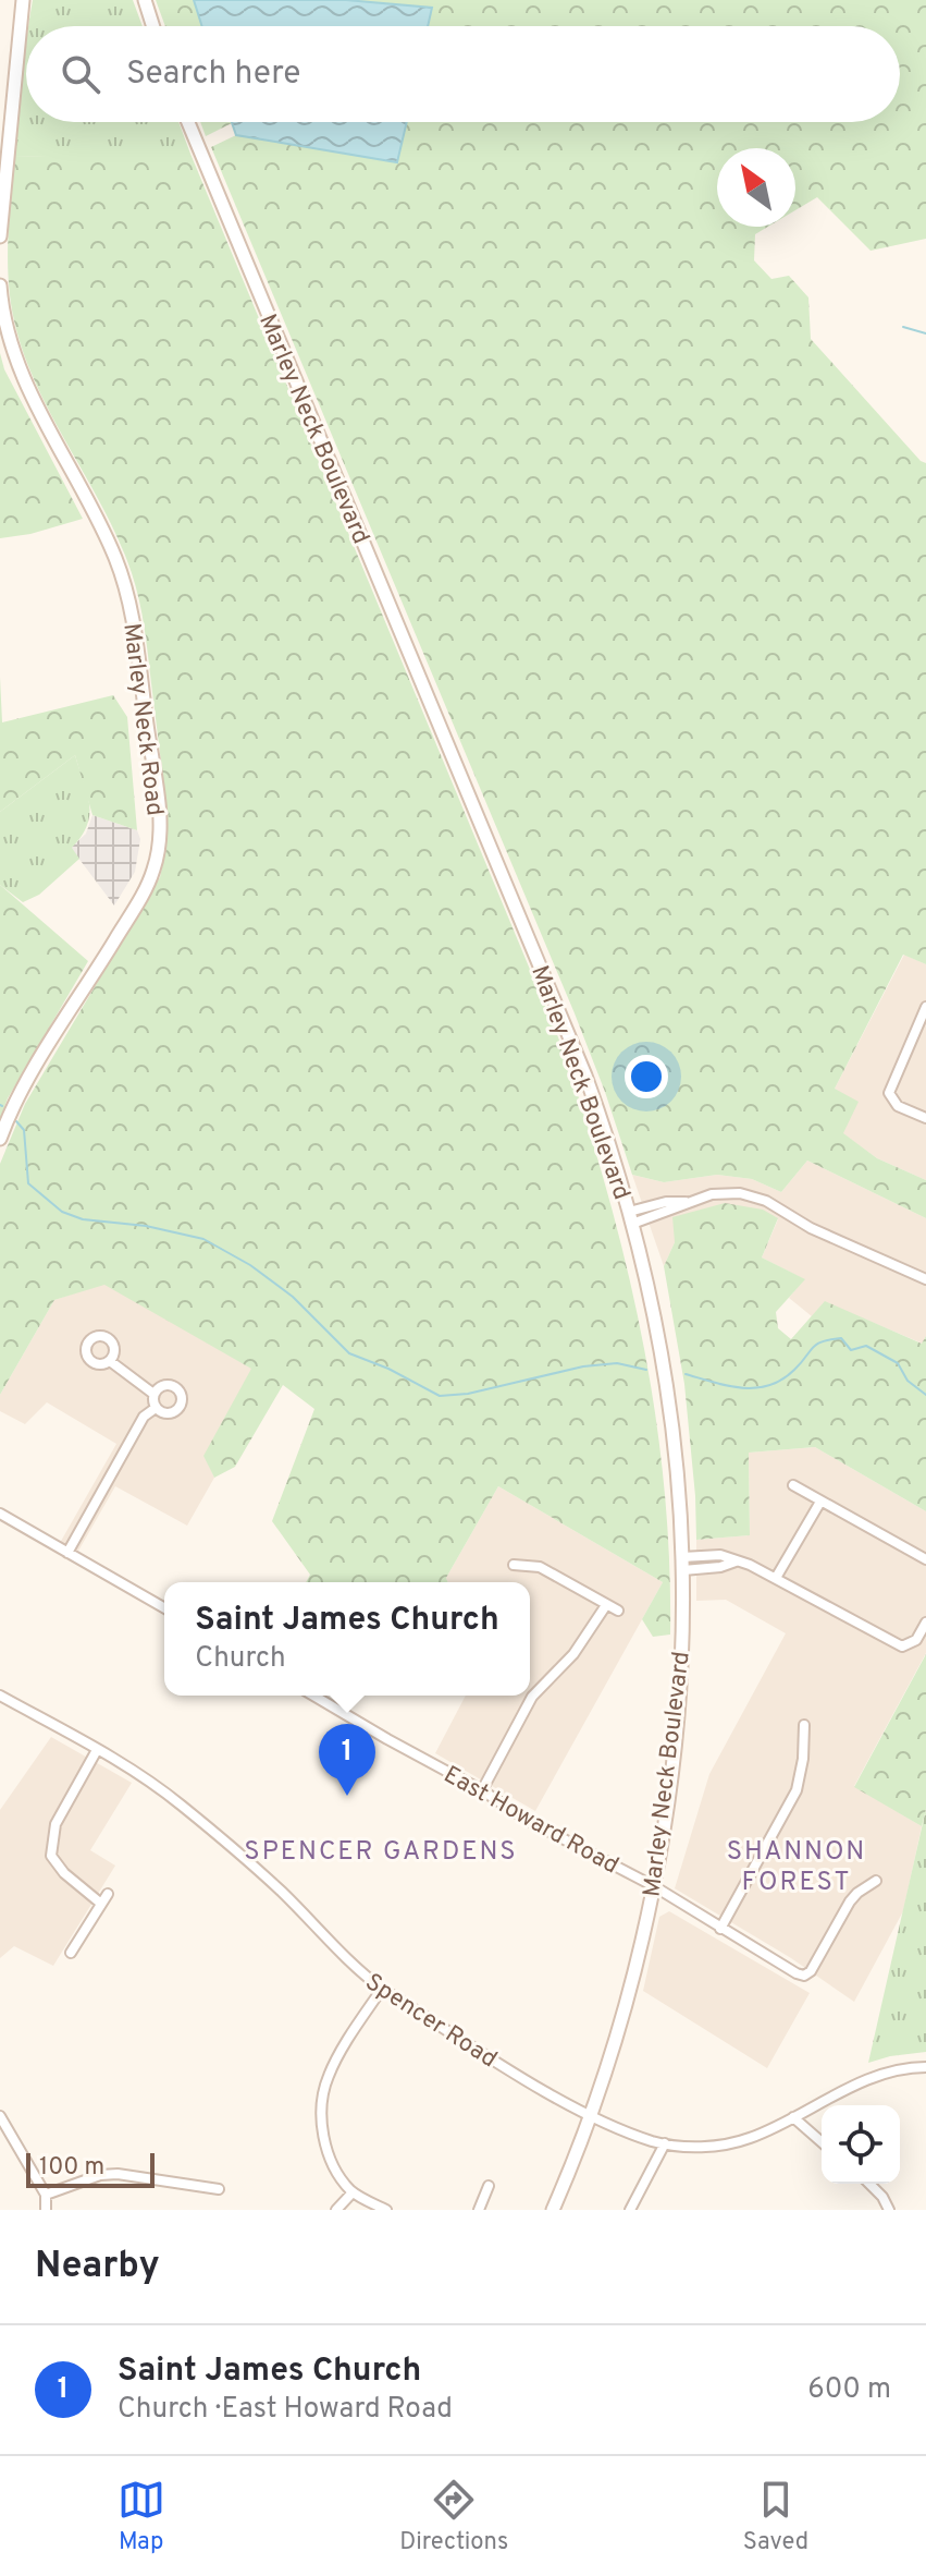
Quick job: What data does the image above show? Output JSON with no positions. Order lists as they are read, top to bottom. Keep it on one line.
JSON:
{"streets":{"main road":["Marley Neck Boulevard","Marley Neck Road"],"street":["East Howard Road","Spencer Road"]},"crossings":[["Marley Neck Boulevard","East Howard Road"],["Marley Neck Boulevard","Spencer Road"]],"districts":["SPENCER GARDENS","SHANNON FOREST"],"scale_bar":"100 m","north":"top left","page":{"search":"Search here","popup":["Saint James Church","Church"],"pins":"1","scale":"100 m","heading":"Nearby","list":[{"mark":"1","name":"Saint James Church","note":"Church · East Howard Road","value":"600 m"}],"nav":["Map","Directions","Saved"]}}
